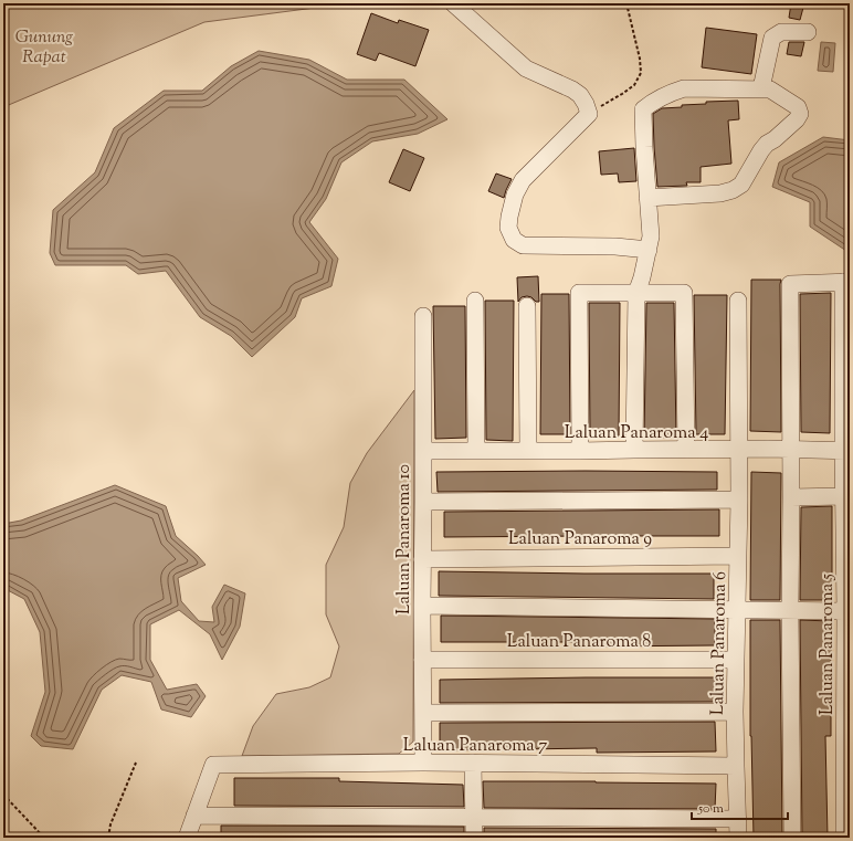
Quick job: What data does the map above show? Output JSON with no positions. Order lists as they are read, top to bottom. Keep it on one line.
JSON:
{"streets":{"street":["Laluan Panaroma 4","Laluan Panaroma 9","Laluan Panaroma 10","Laluan Panaroma 8","Laluan Panaroma 6","Laluan Panaroma 5","Laluan Panaroma 7"]},"crossings":[["Laluan Panaroma 4","Laluan Panaroma 10"],["Laluan Panaroma 4","Laluan Panaroma 6"],["Laluan Panaroma 4","Laluan Panaroma 5"],["Laluan Panaroma 9","Laluan Panaroma 10"],["Laluan Panaroma 9","Laluan Panaroma 6"],["Laluan Panaroma 10","Laluan Panaroma 8"],["Laluan Panaroma 10","Laluan Panaroma 7"],["Laluan Panaroma 8","Laluan Panaroma 6"],["Laluan Panaroma 6","Laluan Panaroma 7"]],"parks":["Gunung Rapat"],"scale_bar":"50 m"}
